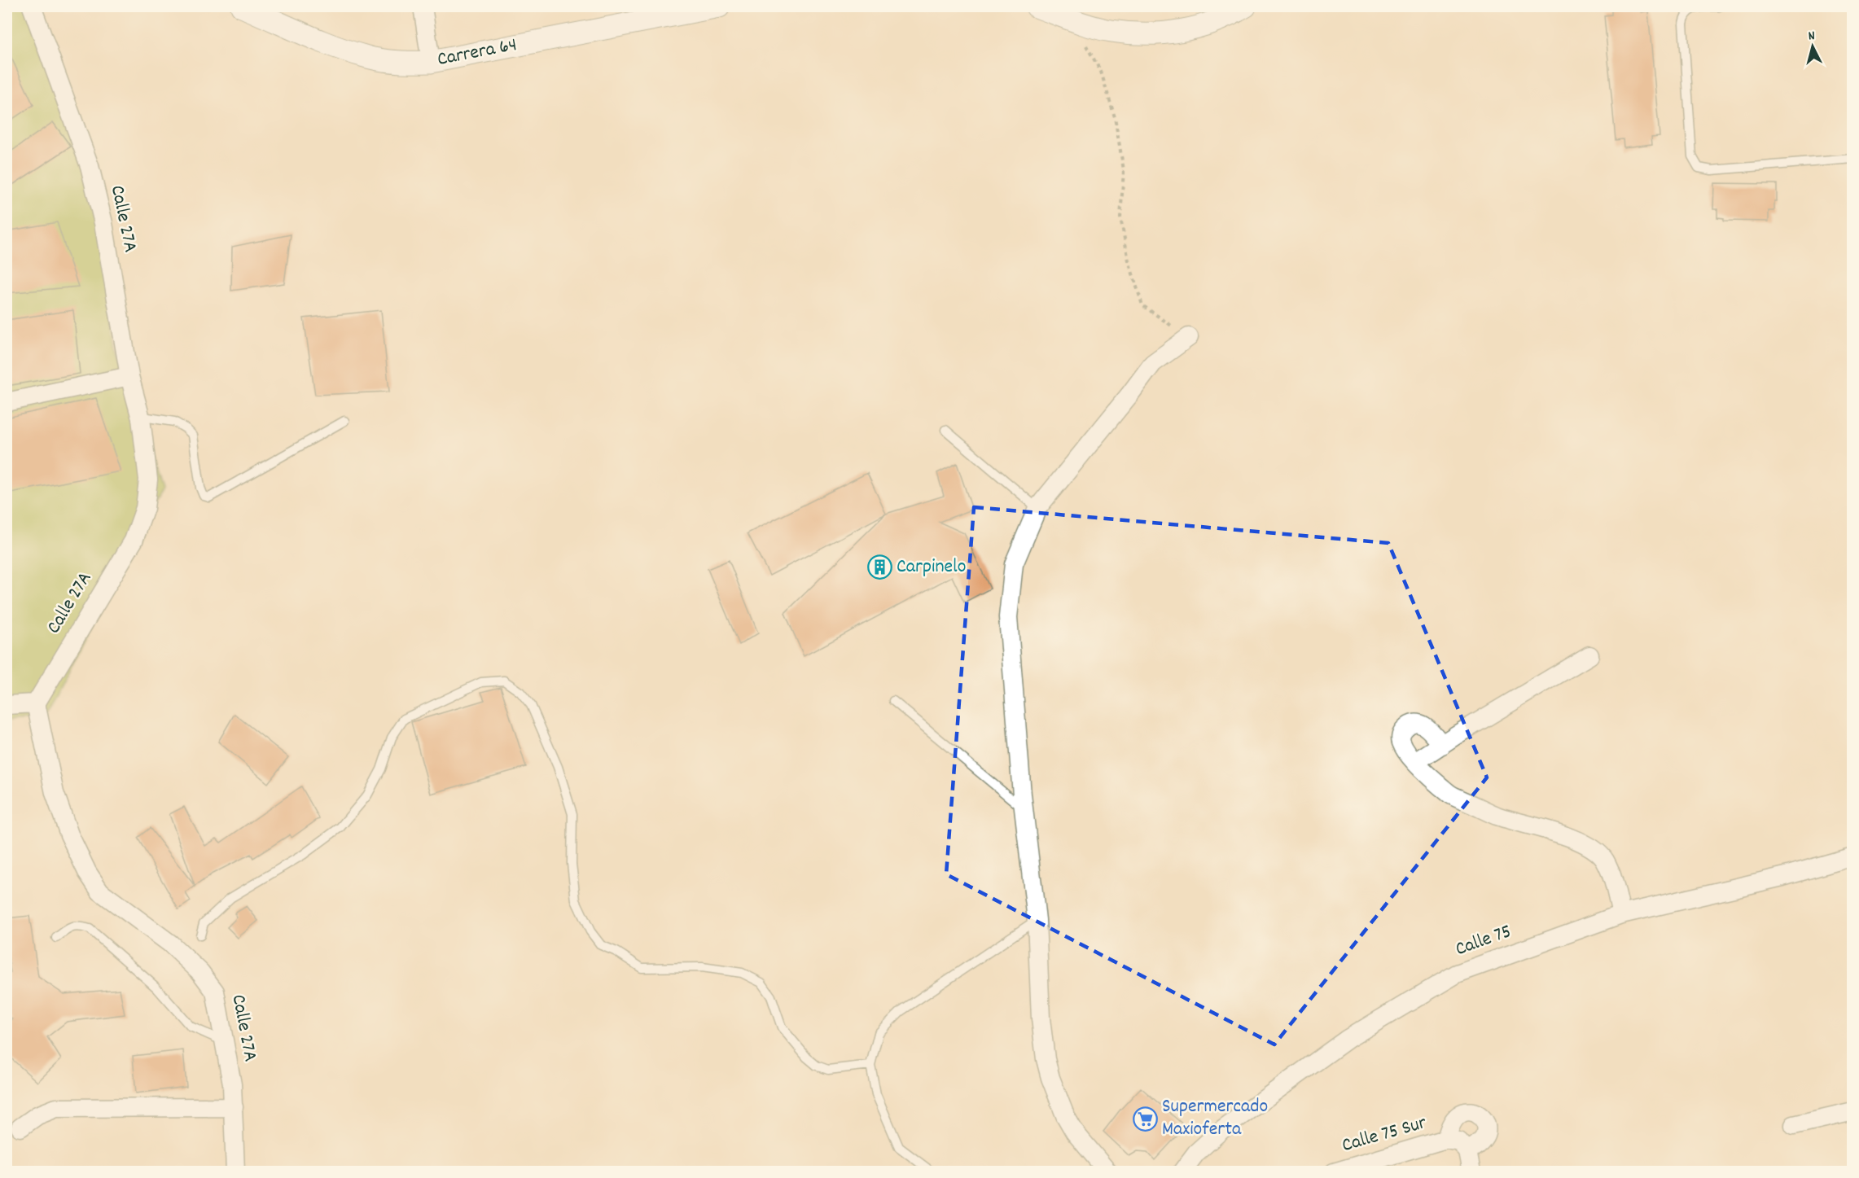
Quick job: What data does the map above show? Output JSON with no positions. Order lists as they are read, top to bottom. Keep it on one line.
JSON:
{"streets":{"street":["Carrera 64","Calle 27A","Calle 75","Calle 75 Sur"]},"places":{"building":["Carpinelo"],"supermarket":["Supermercado Maxioferta"]},"north":"top"}
